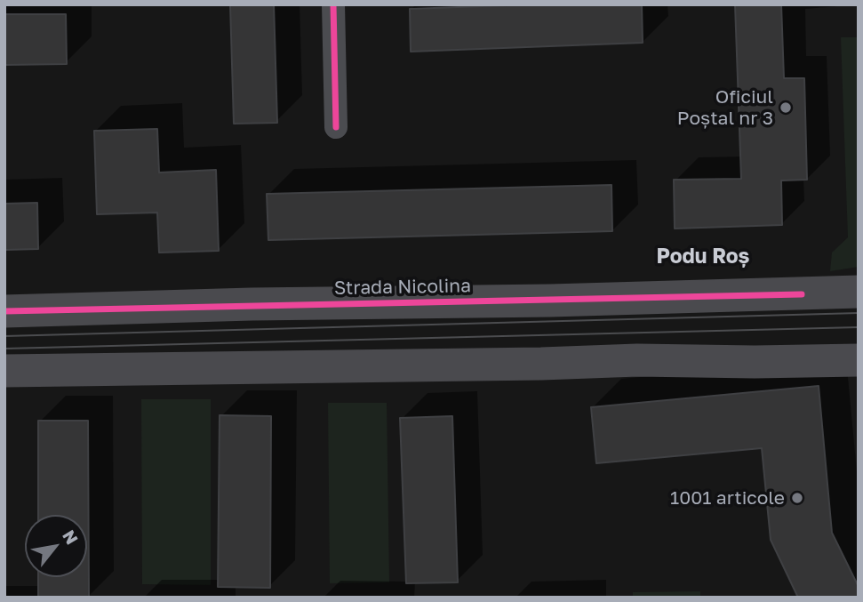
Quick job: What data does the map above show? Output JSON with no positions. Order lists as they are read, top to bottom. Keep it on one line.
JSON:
{"streets":{"main road":["Strada Nicolina"]},"districts":["Podu Roș"],"places":["Oficiul Poștal nr 3","1001 articole"],"north":"top right"}
